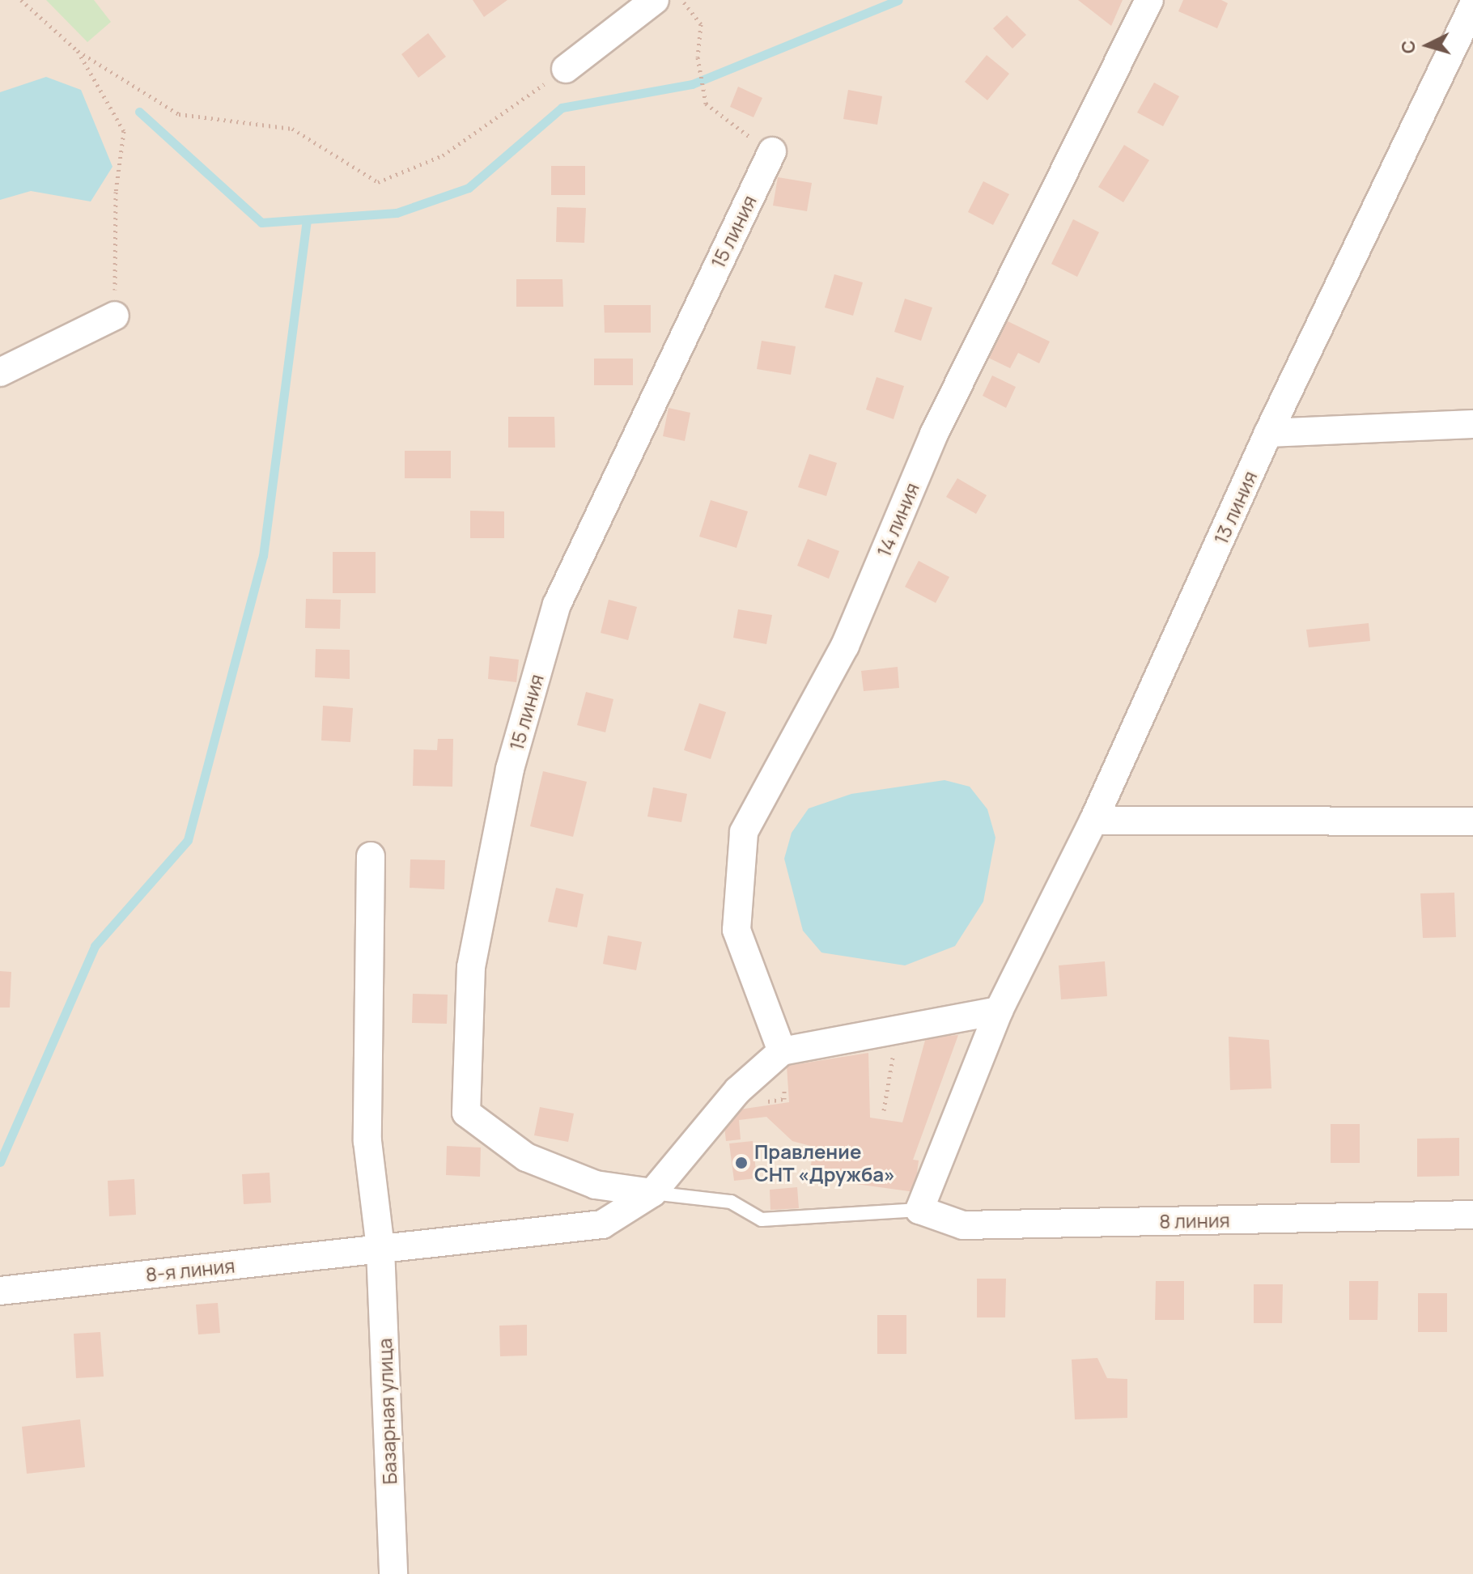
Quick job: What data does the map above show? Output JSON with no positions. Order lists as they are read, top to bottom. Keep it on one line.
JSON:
{"streets":{"street":["15 линия","13 линия","14 линия","8 линия","8-я линия","Базарная улица"]},"crossings":[["15 линия","8-я линия"],["13 линия","8 линия"],["14 линия","8-я линия"],["8-я линия","Базарная улица"]],"places":["Правление СНТ «Дружба»"],"north":"left"}
